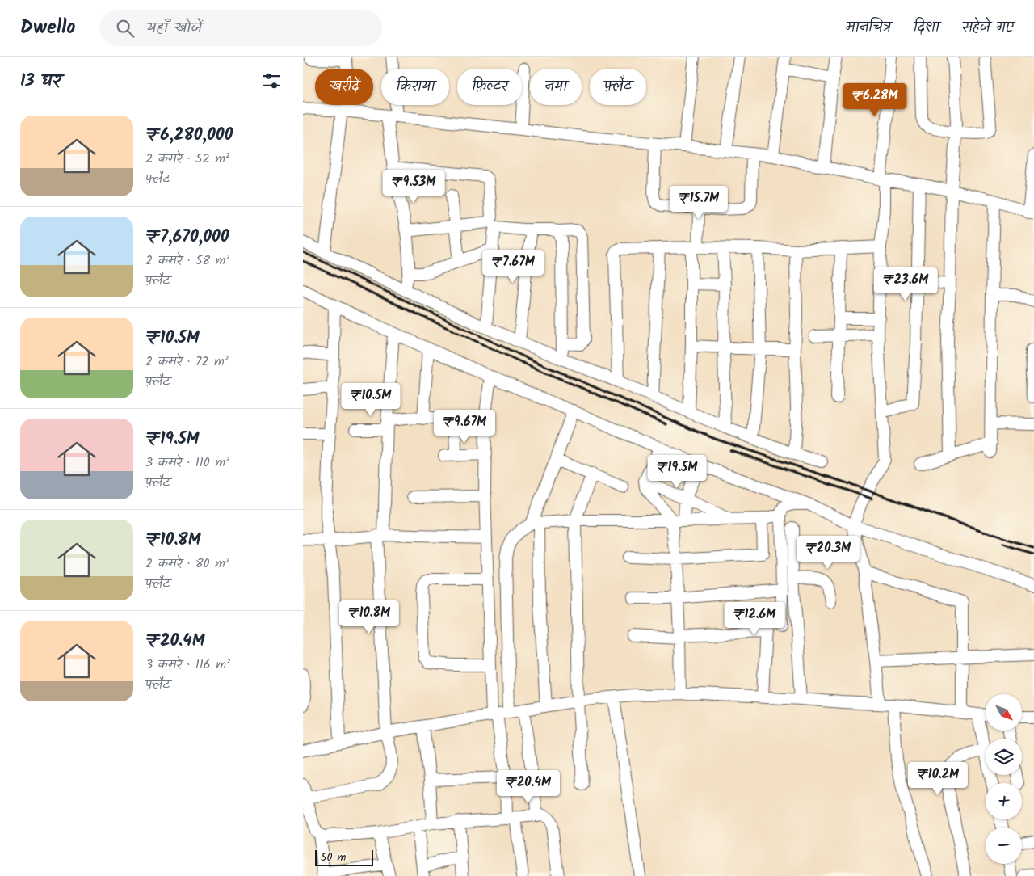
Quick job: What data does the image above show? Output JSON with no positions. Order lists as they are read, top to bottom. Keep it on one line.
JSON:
{"scale_bar":"50 m","north":"bottom right","page":{"header":"Dwello","search":"यहाँ खोजें","nav":["मानचित्र","दिशा","सहेजे गए"],"heading":"13 घर","chip":["खरीदें","किराया","फ़िल्टर","नया","फ़्लैट"],"price":["₹6.28M","₹9.53M","₹15.7M","₹7.67M","₹23.6M","₹10.5M","₹9.67M","₹19.5M","₹20.3M","₹10.8M","₹12.6M","₹10.2M","₹20.4M"],"list":[{"name":"₹6,280,000","note":"2 कमरे · 52 m² · फ़्लैट"},{"name":"₹7,670,000","note":"2 कमरे · 58 m² · फ़्लैट"},{"name":"₹10.5M","note":"2 कमरे · 72 m² · फ़्लैट"},{"name":"₹19.5M","note":"3 कमरे · 110 m² · फ़्लैट"},{"name":"₹10.8M","note":"2 कमरे · 80 m² · फ़्लैट"},{"name":"₹20.4M","note":"3 कमरे · 116 m² · फ़्लैट"}],"map_buttons":["+","−"],"scale":"50 m"}}
